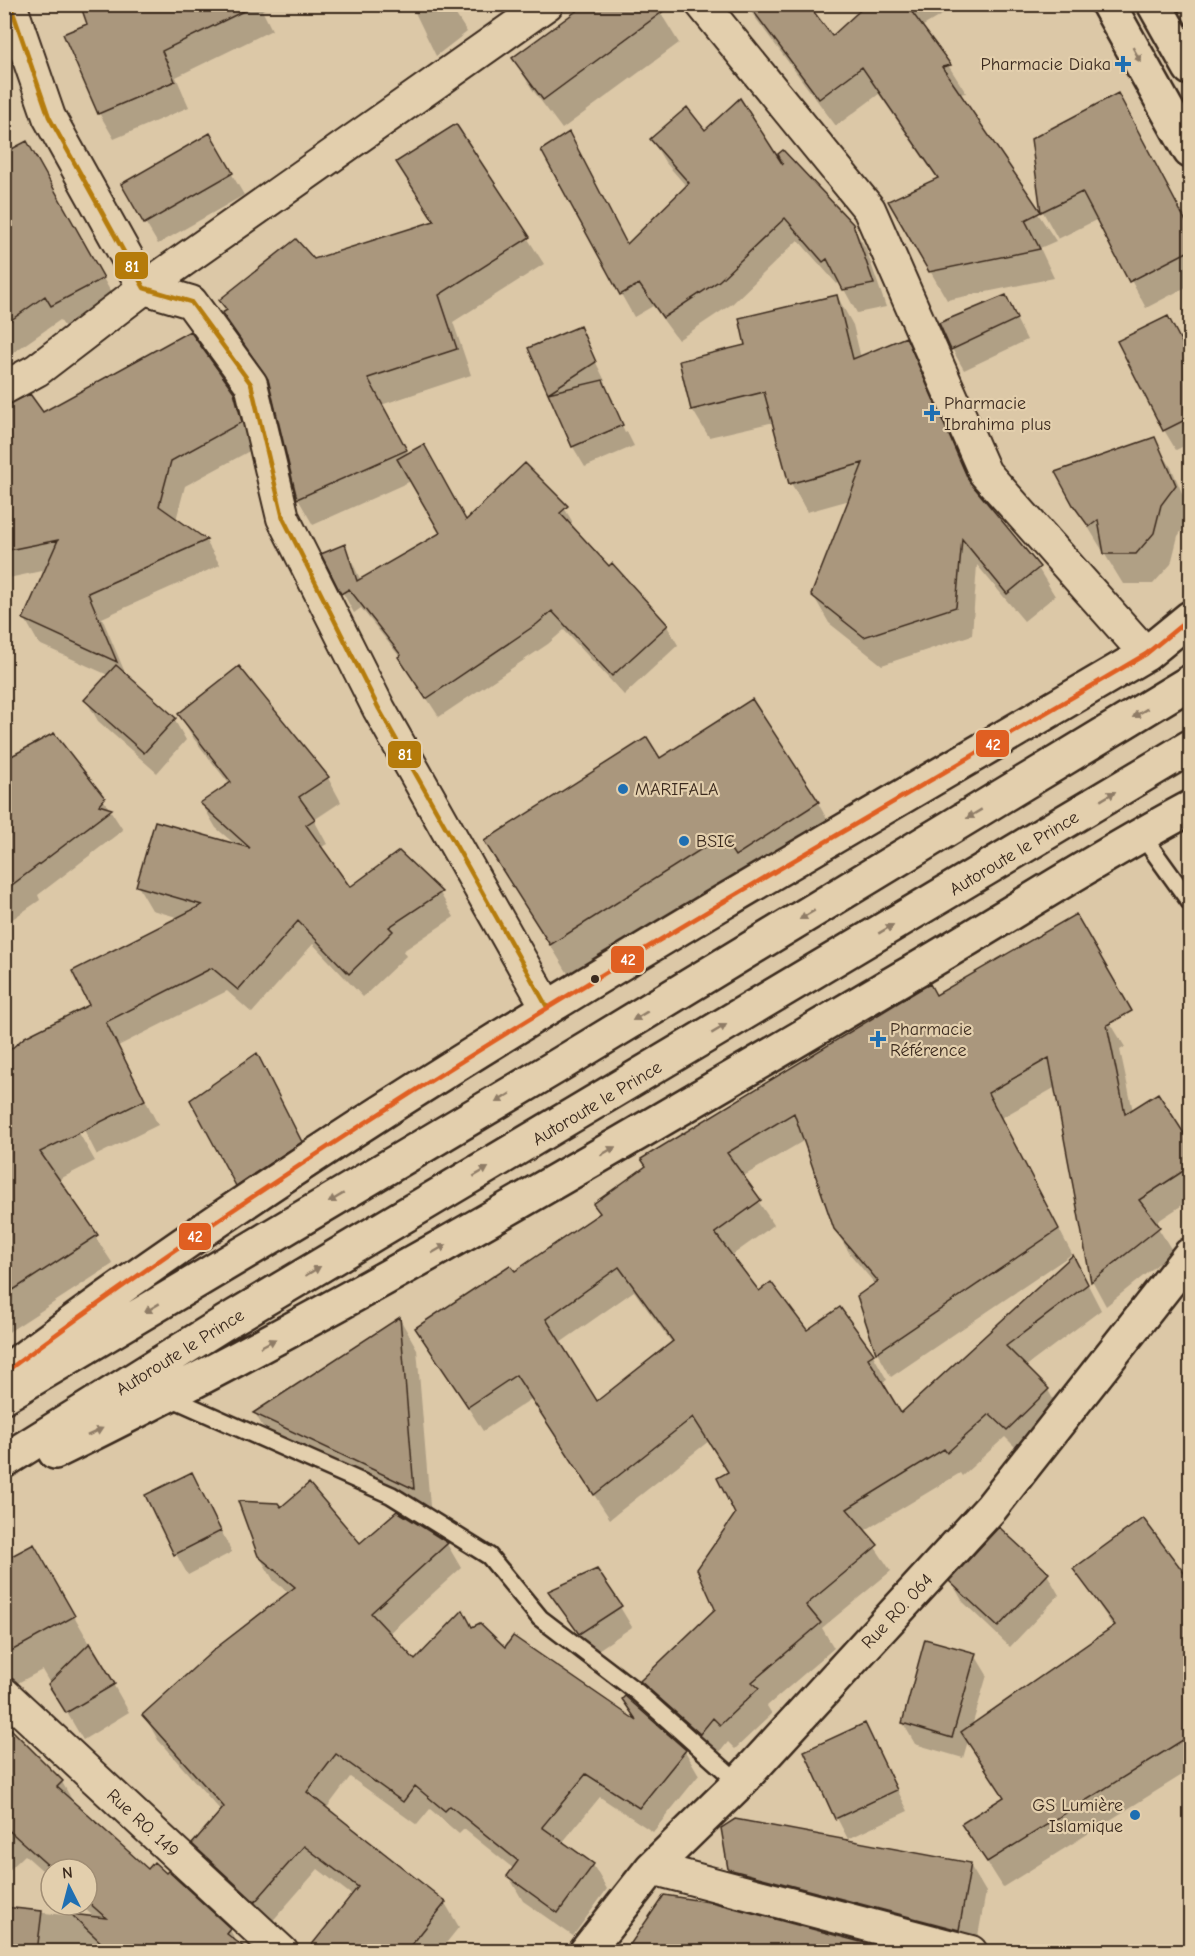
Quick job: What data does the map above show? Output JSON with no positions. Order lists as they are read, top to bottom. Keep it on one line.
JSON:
{"streets":{"main road":["Autoroute le Prince","Rue RO. 064"],"street":["Rue RO. 149"]},"places":{"health":["Pharmacie Diaka","Pharmacie Ibrahima plus","Pharmacie Référence"],"other":["MARIFALA","BSIC","GS Lumière Islamique"]},"lines":["transit line 81","transit line 42"],"north":"top"}
